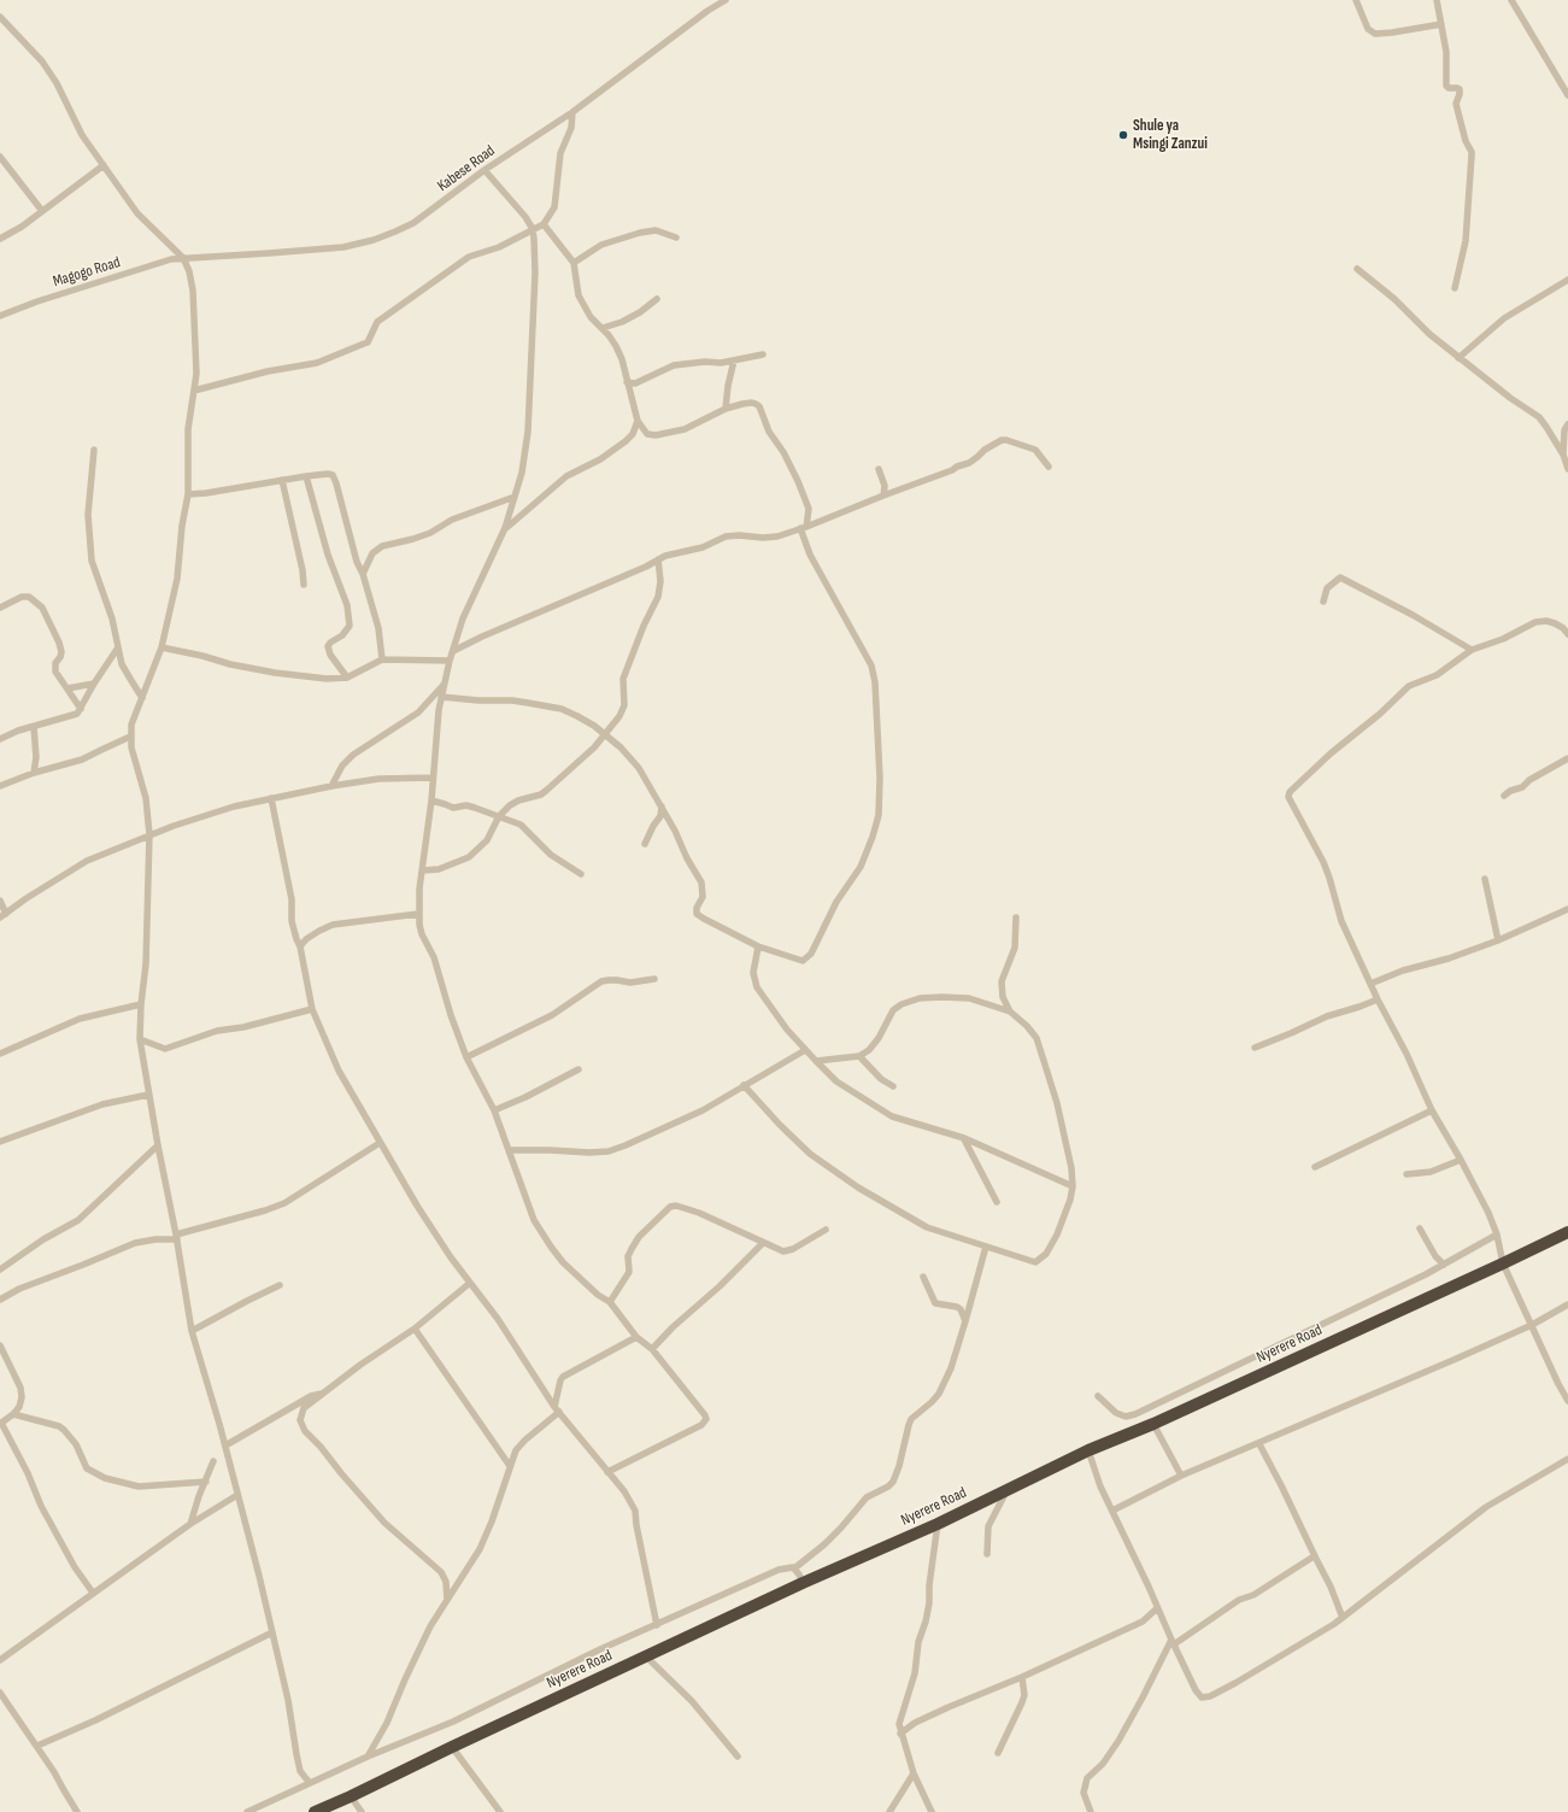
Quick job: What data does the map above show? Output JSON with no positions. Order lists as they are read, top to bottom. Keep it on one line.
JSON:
{"streets":{"highway":["Nyerere Road"],"street":["Kabese Road","Magogo Road"]},"crossings":[["Kabese Road","Magogo Road"]],"places":["Shule ya Msingi Zanzui"]}
